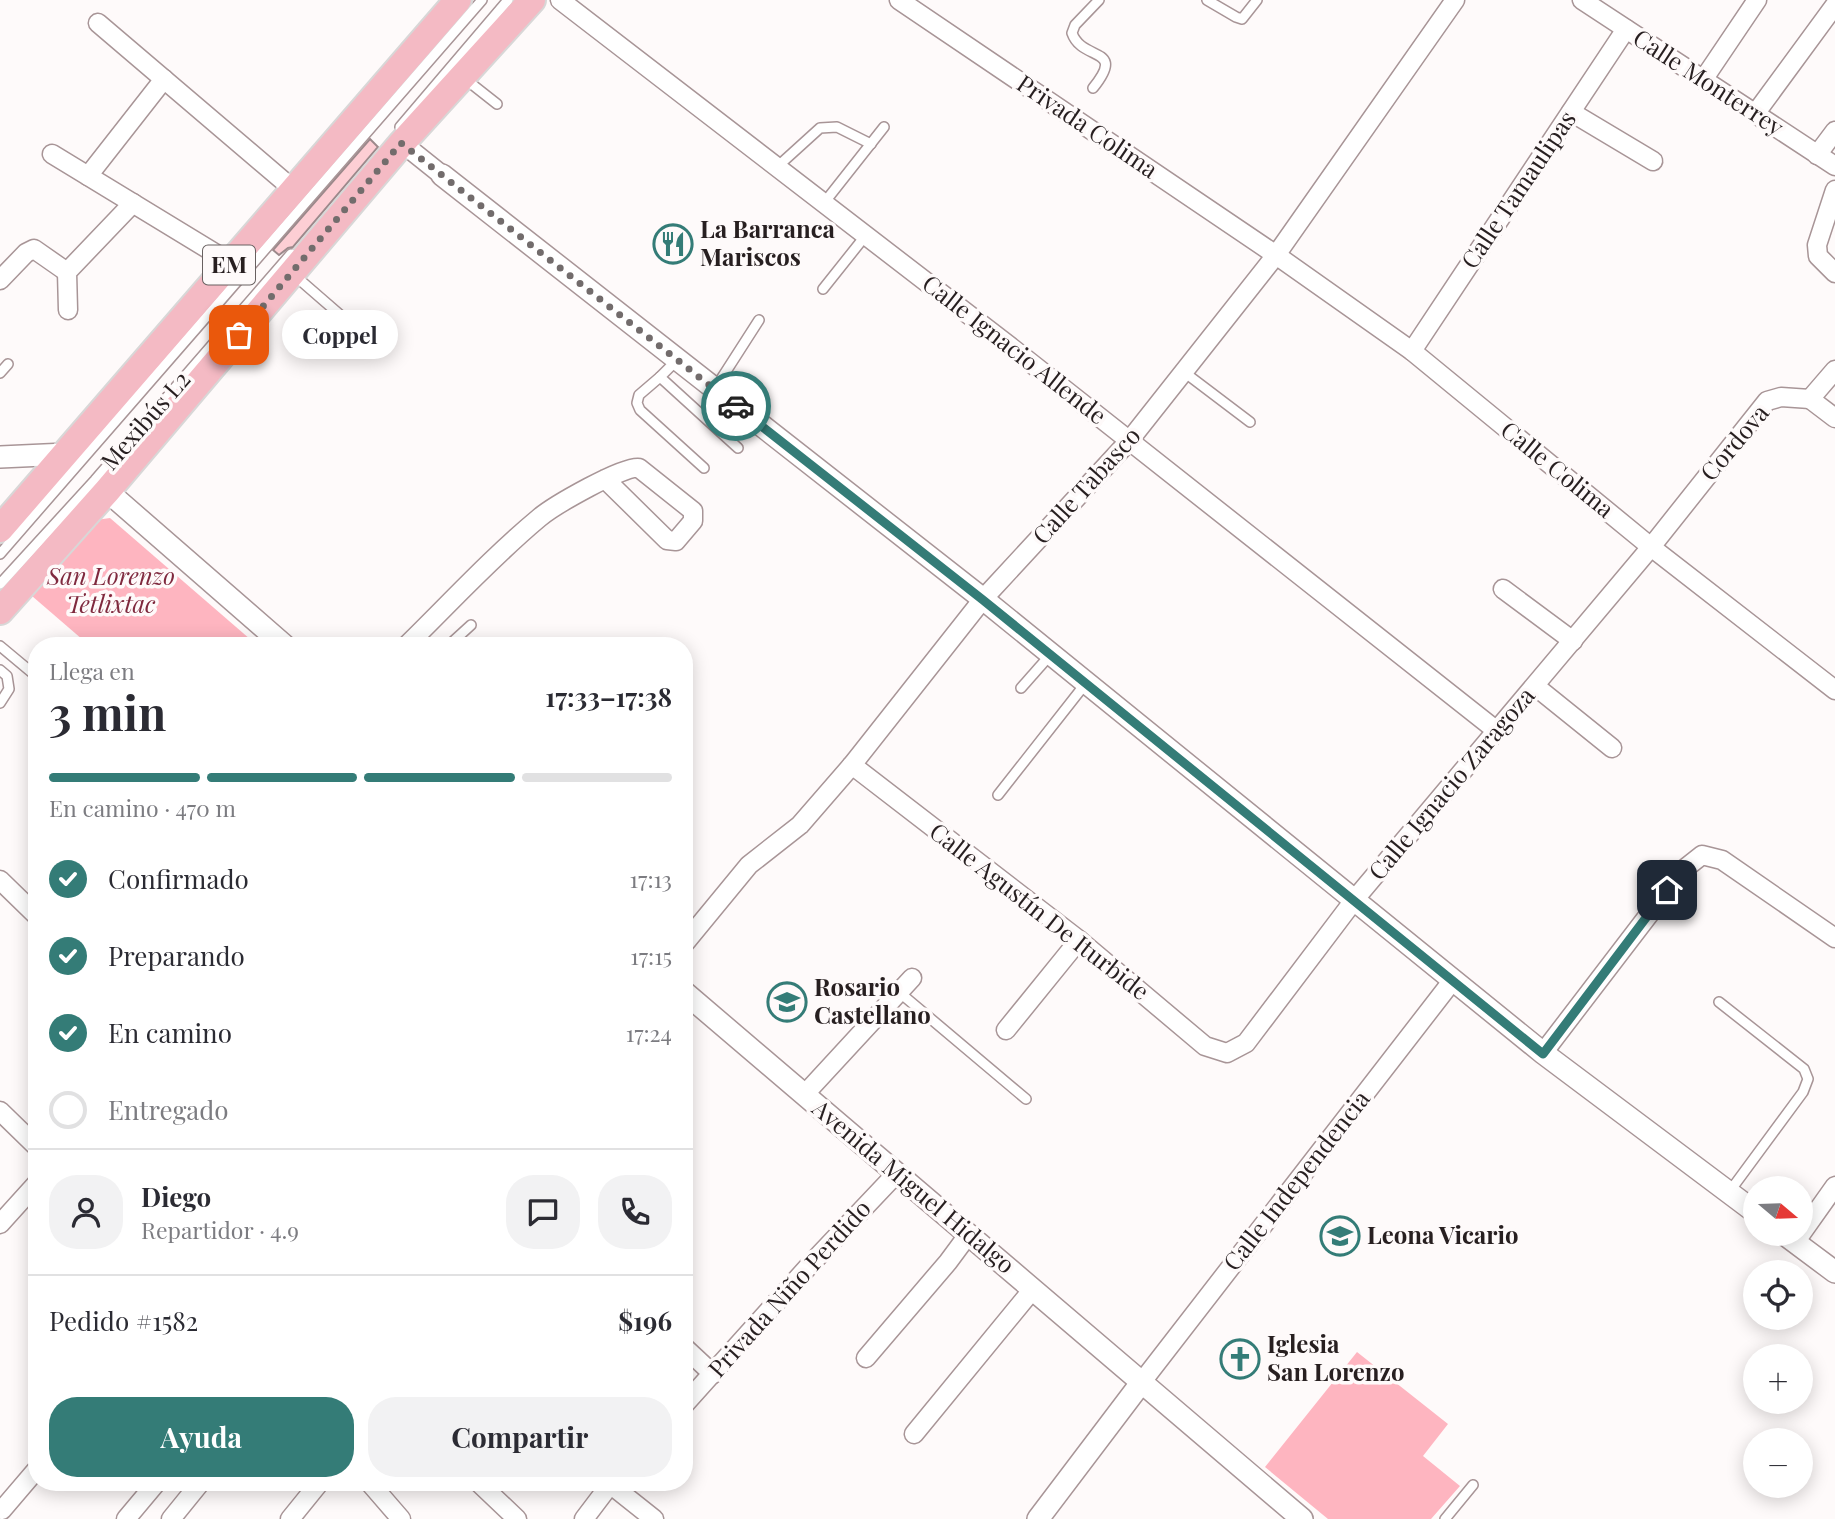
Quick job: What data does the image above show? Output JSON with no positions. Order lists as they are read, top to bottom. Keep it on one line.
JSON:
{"streets":{"main road":["EM"],"street":["Calle Monterrey","Privada Colima","Calle Tamaulipas","Calle Ignacio Allende","Cordova","Calle Colima","Calle Tabasco","Calle Ignacio Zaragoza","Calle Agustín De Iturbide","Calle Independencia","Avenida Miguel Hidalgo","Privada Niño Perdido"],"lane":["Mexibús L2"]},"crossings":[["Calle Monterrey","Calle Tamaulipas"],["Privada Colima","Calle Colima"],["Privada Colima","Calle Tabasco"],["Calle Tamaulipas","Calle Colima"],["EM","Mexibús L2"],["Calle Ignacio Allende","Calle Tabasco"],["Calle Ignacio Allende","Calle Ignacio Zaragoza"],["Cordova","Calle Colima"],["Cordova","Calle Ignacio Zaragoza"],["Calle Colima","Calle Tabasco"],["Calle Colima","Calle Ignacio Zaragoza"],["Calle Tabasco","Calle Agustín De Iturbide"],["Calle Ignacio Zaragoza","Calle Agustín De Iturbide"],["Calle Independencia","Avenida Miguel Hidalgo"],["Avenida Miguel Hidalgo","Privada Niño Perdido"]],"parks":["San Lorenzo Tetlixtac"],"places":{"restaurant":["La Barranca Mariscos"],"other":["Coppel"],"school or university":["Rosario Castellano","Leona Vicario"],"church":["Iglesia San Lorenzo"]},"north":"right","page":{"bubble":"Coppel","heading":["3 min","Llega en","17:33–17:38"],"panel":["Diego","Repartidor · 4.9","Pedido #1582","$196"],"bar":"En camino · 470 m","list":[["Confirmado","17:13"],["Preparando","17:15"],["En camino","17:24"],"Entregado"],"map_buttons":["+","−"],"buttons":["Ayuda","Compartir"]}}
